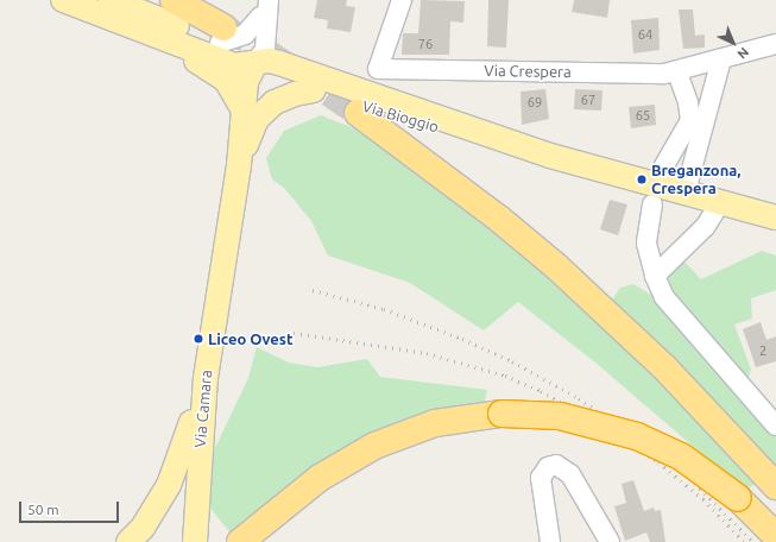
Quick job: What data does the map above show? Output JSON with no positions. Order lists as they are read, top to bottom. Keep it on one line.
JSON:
{"streets":{"main road":["Via Bioggio","Via Camara"],"street":["Via Crespera"]},"crossings":[["Via Bioggio","Via Camara"]],"places":["Breganzona, Crespera","Liceo Ovest"],"house_numbers":["64","76","67","69","65","2"],"scale_bar":"50 m","north":"bottom right"}
